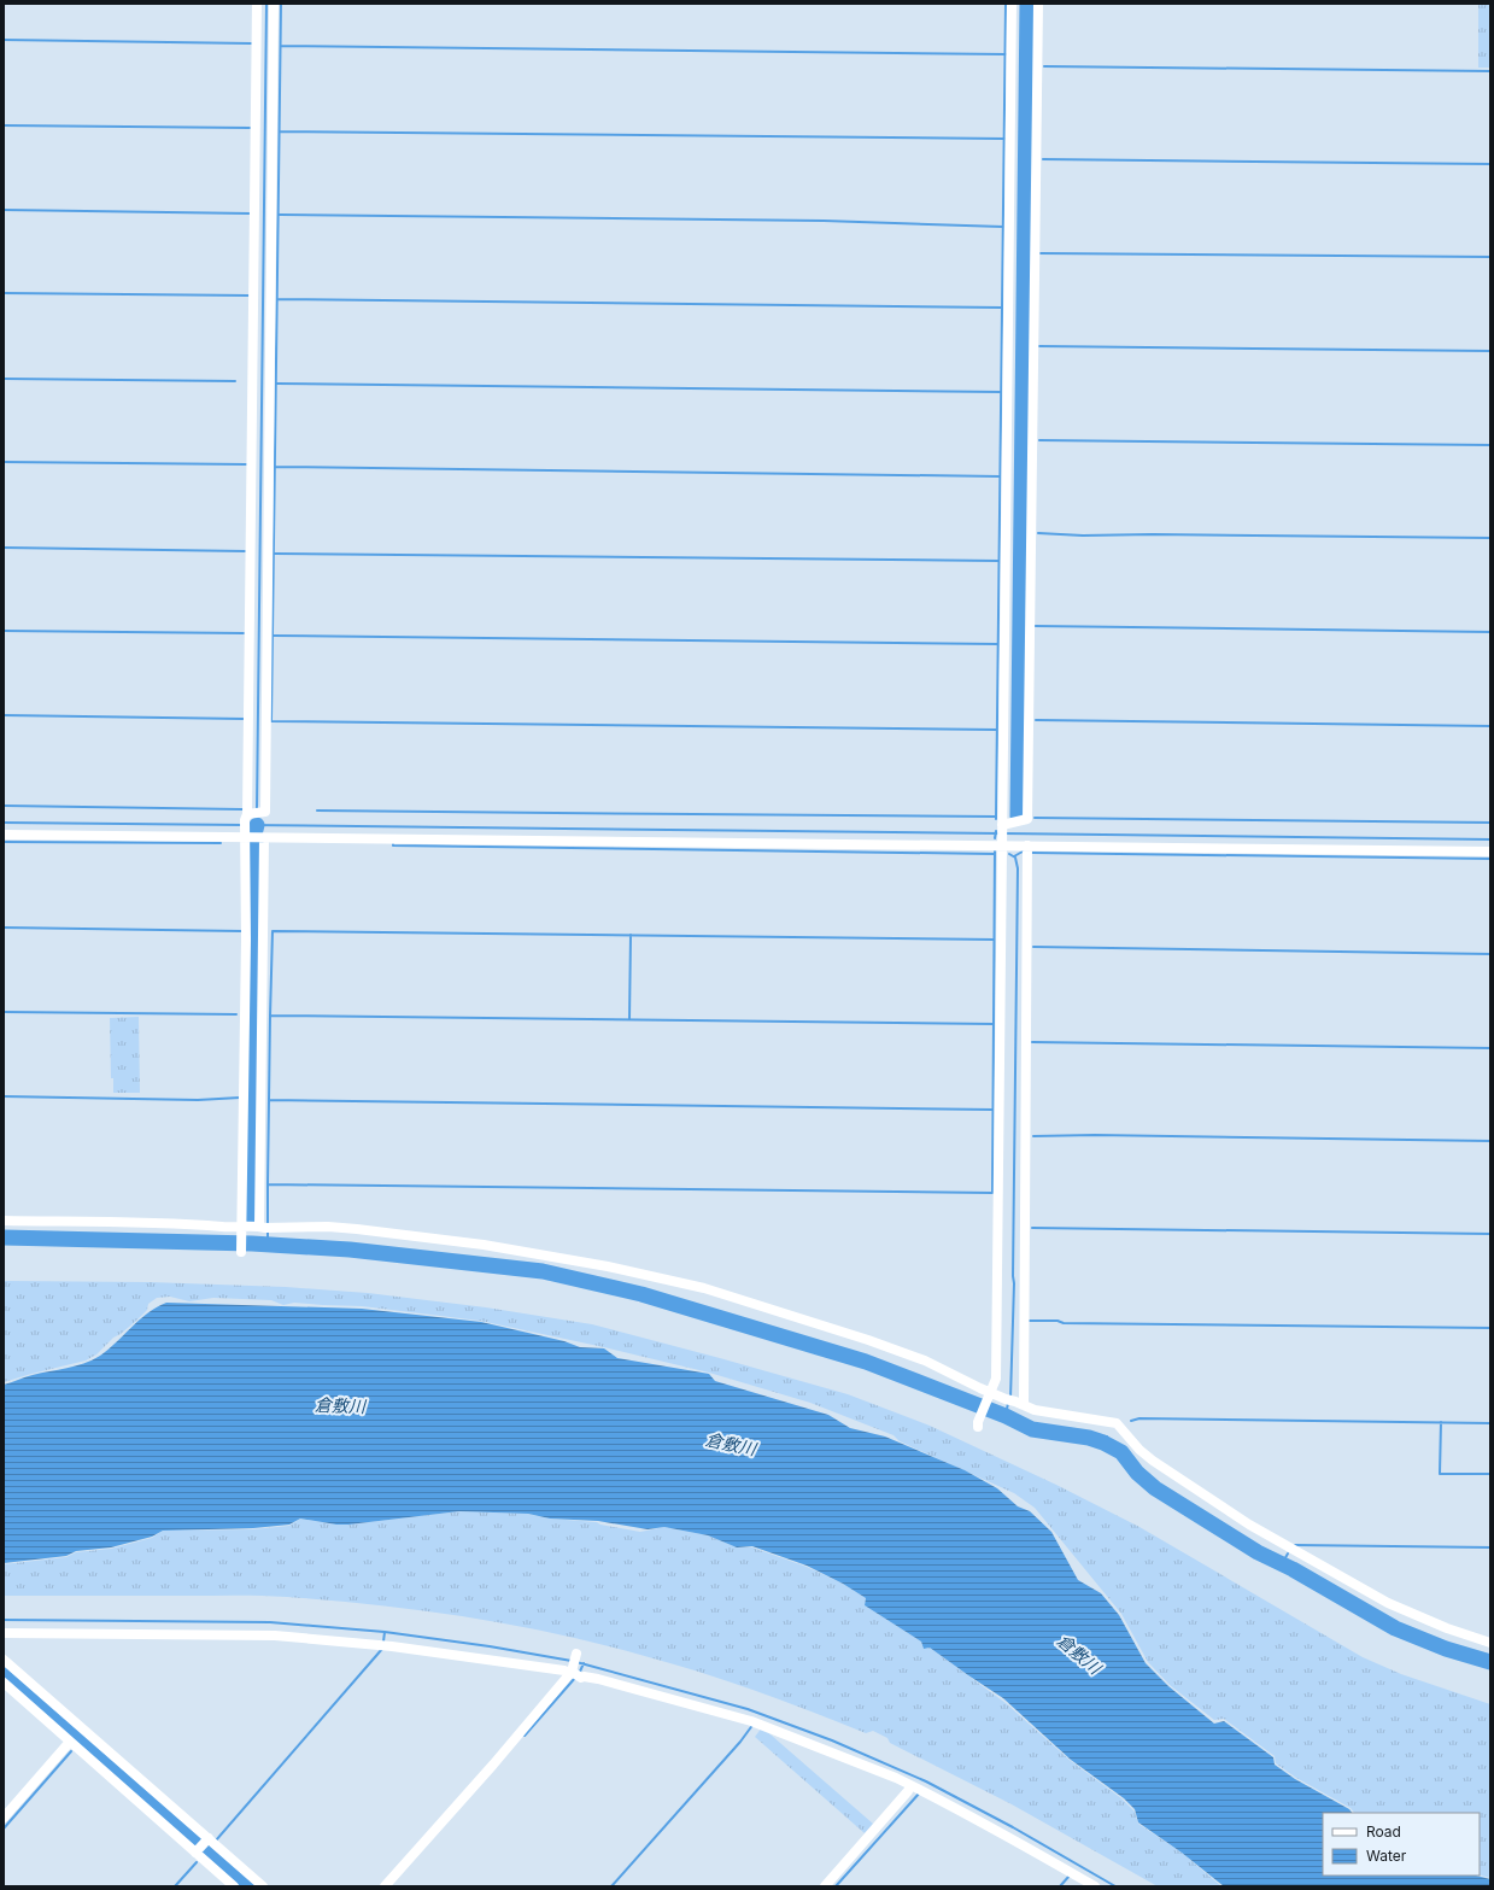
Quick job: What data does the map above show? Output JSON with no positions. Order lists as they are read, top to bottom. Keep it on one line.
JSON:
{"water":["倉敷川"],"legend":["Road","Water"]}
